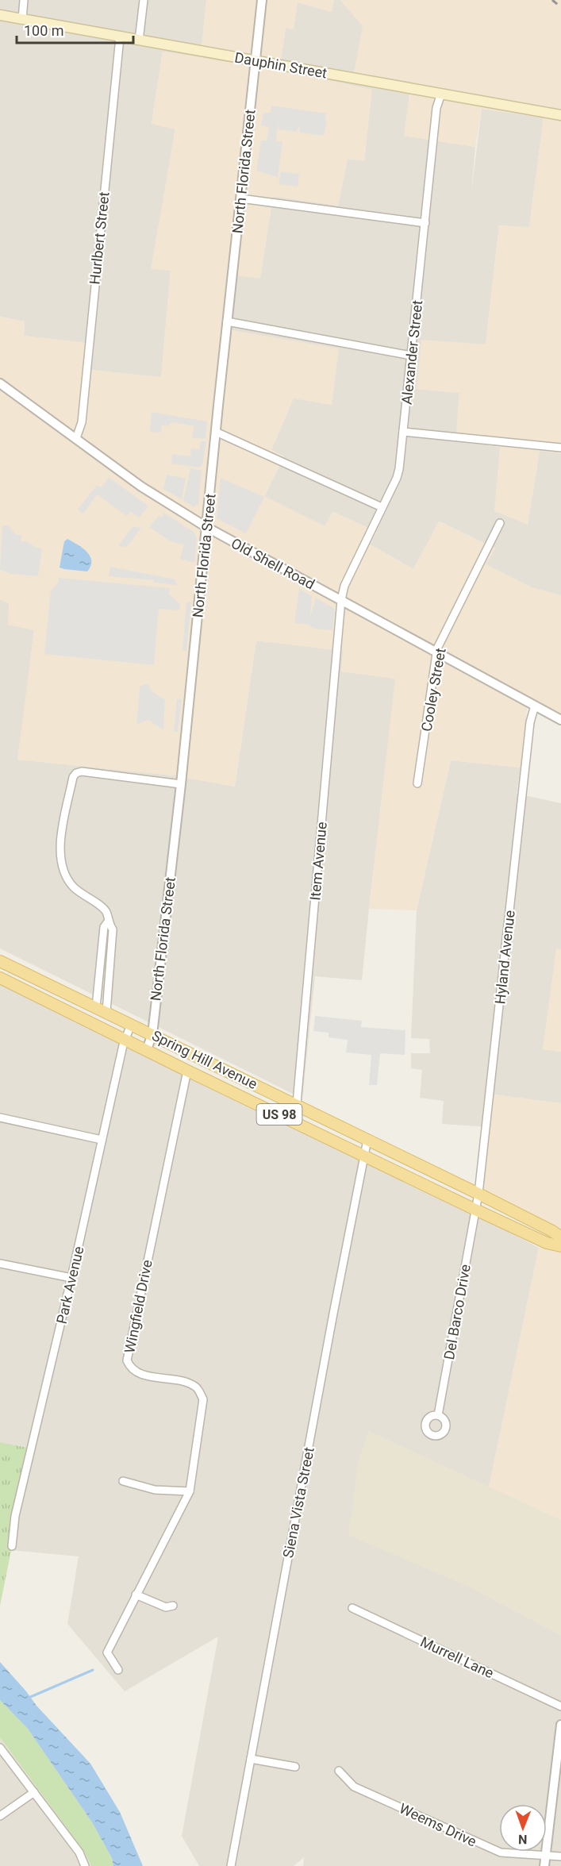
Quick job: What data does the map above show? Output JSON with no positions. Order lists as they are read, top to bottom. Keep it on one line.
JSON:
{"streets":{"main road":["Dauphin Street","Spring Hill Avenue","US 98"],"street":["North Florida Street","Hurlbert Street","Alexander Street","Old Shell Road","Cooley Street","Item Avenue","Hyland Avenue","Park Avenue","Wingfield Drive","Del Barco Drive","Siena Vista Street","Murrell Lane","Weems Drive"]},"crossings":[["Dauphin Street","North Florida Street"],["Dauphin Street","Hurlbert Street"],["Dauphin Street","Alexander Street"],["North Florida Street","Old Shell Road"],["North Florida Street","Spring Hill Avenue"],["Hurlbert Street","Old Shell Road"],["Alexander Street","Old Shell Road"],["Alexander Street","Item Avenue"],["Old Shell Road","Cooley Street"],["Old Shell Road","Item Avenue"],["Old Shell Road","Hyland Avenue"],["Item Avenue","Spring Hill Avenue"],["Hyland Avenue","Spring Hill Avenue"],["Hyland Avenue","Del Barco Drive"],["Spring Hill Avenue","Park Avenue"],["Spring Hill Avenue","Wingfield Drive"],["Spring Hill Avenue","Del Barco Drive"],["Spring Hill Avenue","Siena Vista Street"]],"scale_bar":"100 m","north":"bottom"}
